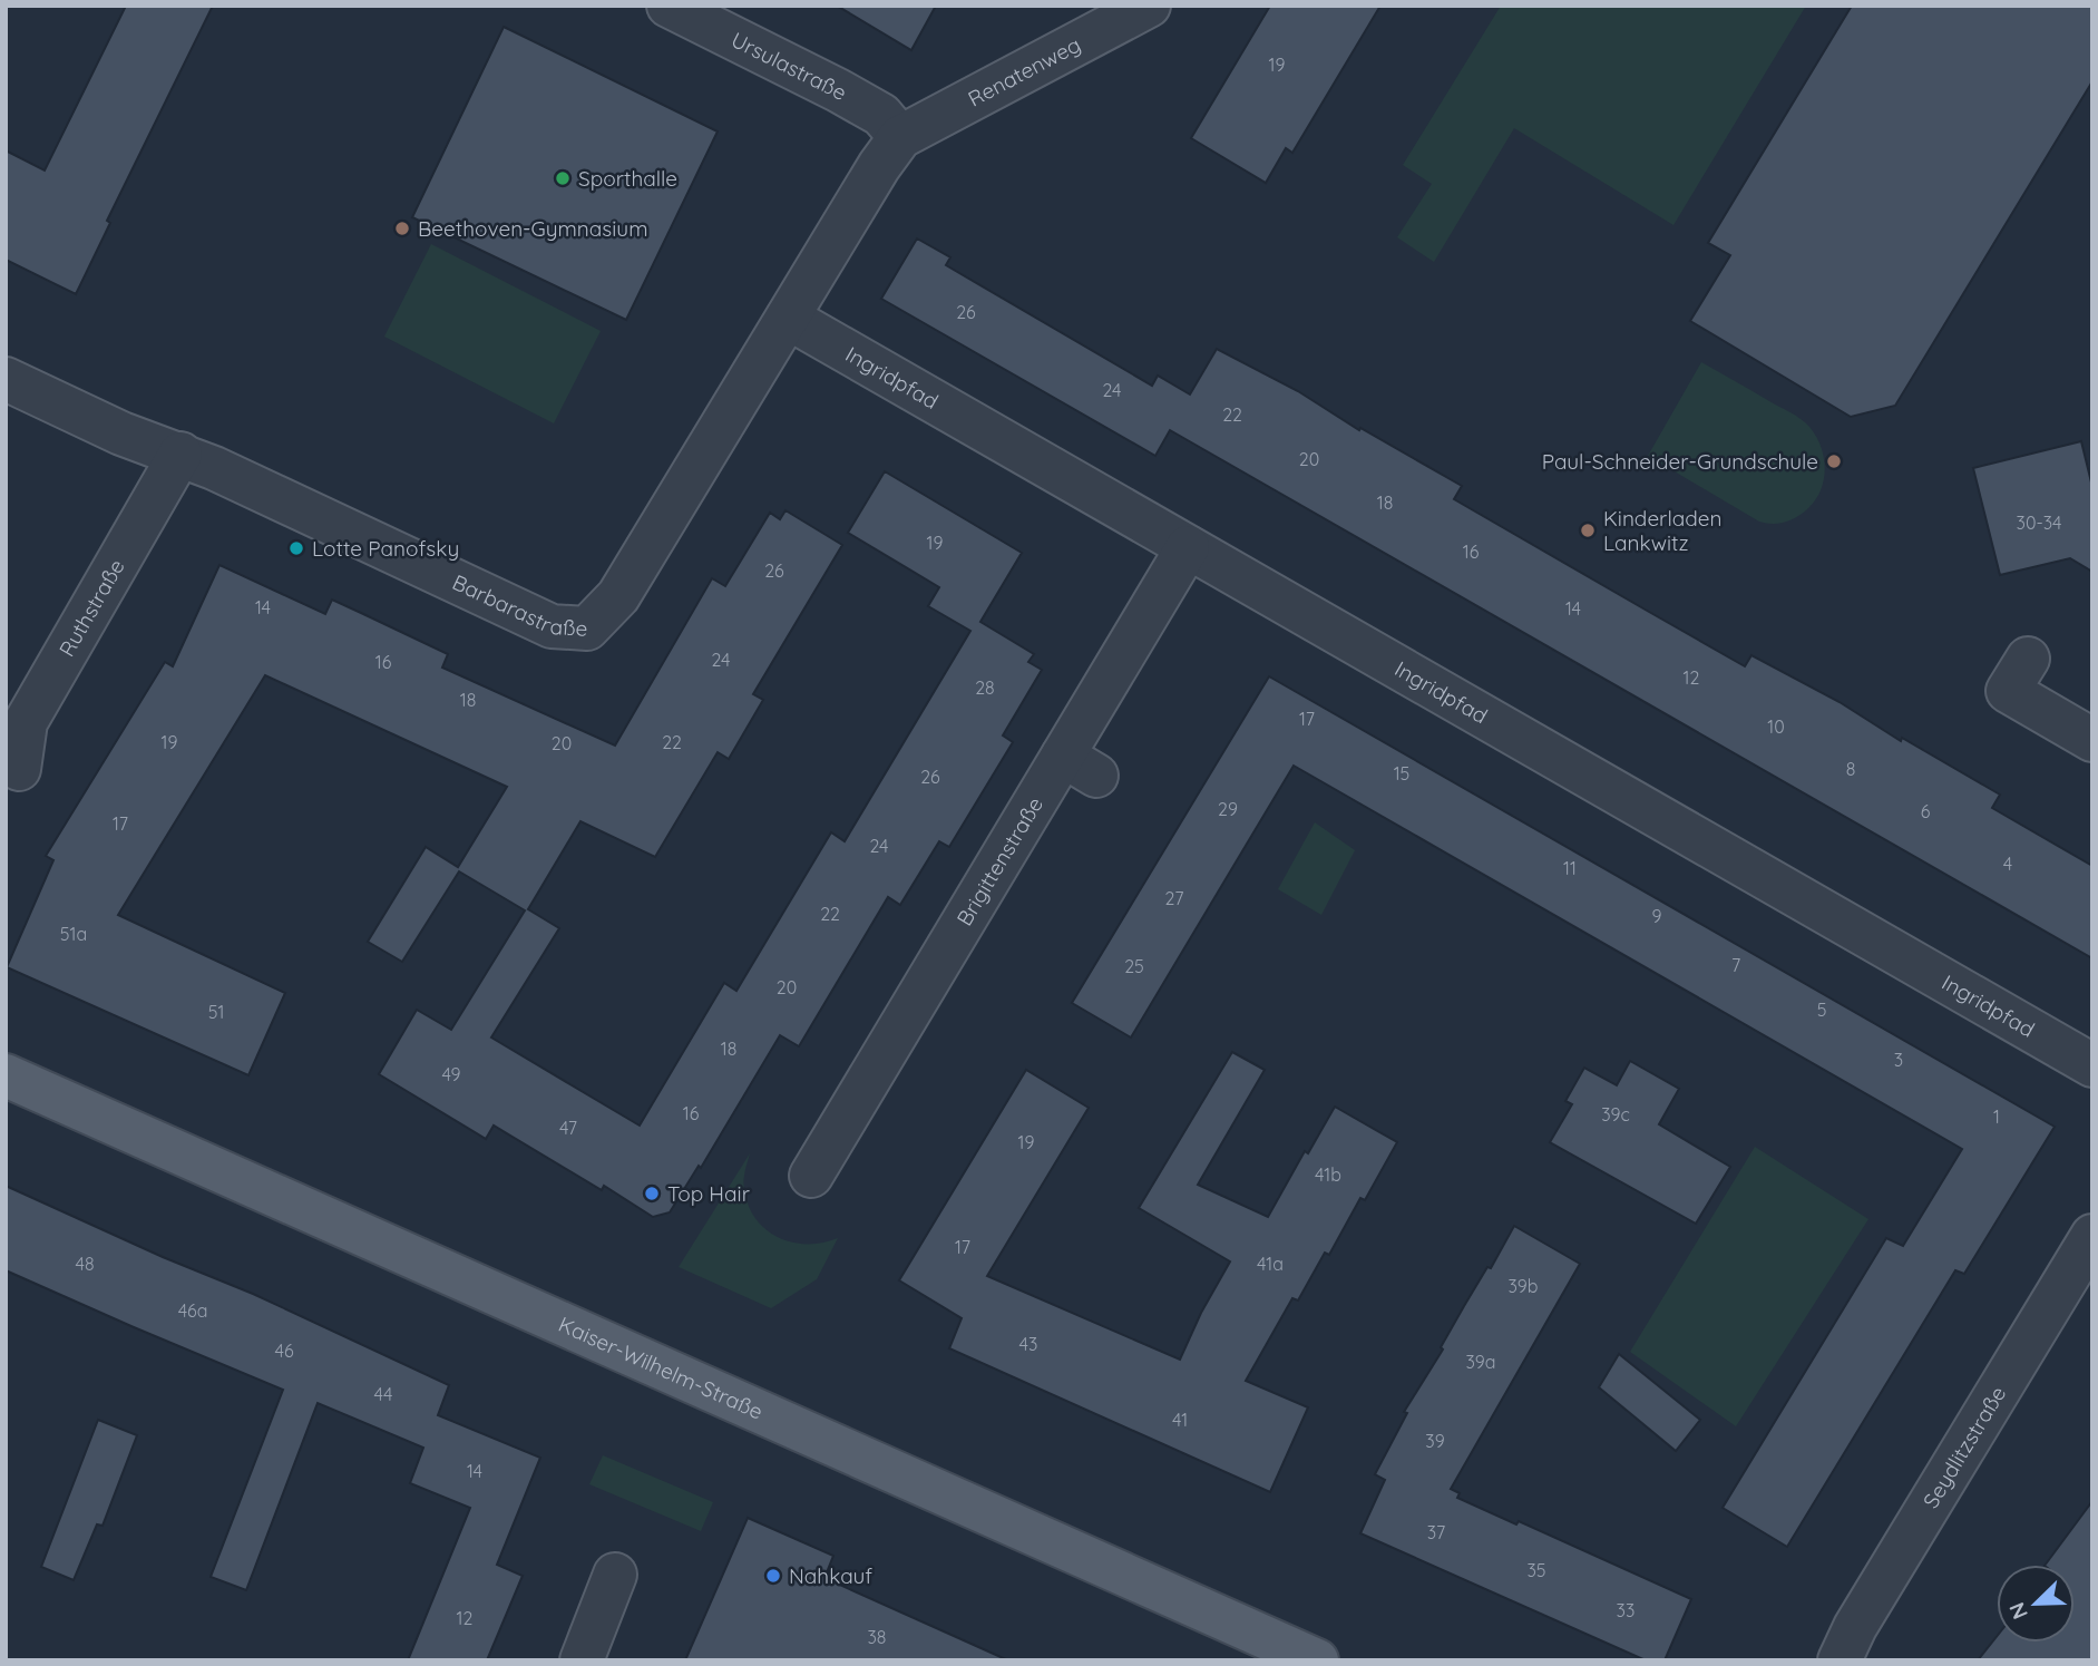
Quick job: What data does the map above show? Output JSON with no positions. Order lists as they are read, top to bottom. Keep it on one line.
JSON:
{"streets":{"main road":["Kaiser-Wilhelm-Straße"],"street":["Ursulastraße","Renatenweg","Ingridpfad","Barbarastraße","Ruthstraße","Brigittenstraße","Seydlitzstraße"]},"crossings":[["Ursulastraße","Renatenweg"],["Ursulastraße","Barbarastraße"],["Renatenweg","Barbarastraße"],["Ingridpfad","Barbarastraße"],["Ingridpfad","Brigittenstraße"],["Barbarastraße","Ruthstraße"]],"places":["Sporthalle","Beethoven-Gymnasium","Paul-Schneider-Grundschule","Kinderladen Lankwitz","Lotte Panofsky","Top Hair","Nahkauf"],"house_numbers":["19","26","24","22","20","18","30-34","19","16","26","14","14","24","16","12","28","18","17","10","19","22","20","8","15","26","29","6","17","24","4","11","27","22","9","51a","7","25","20","5","51","18","3","49","16","39c","1","47","19","41b","17","48","41a","39b","46a","43","46","39a","44","41","39","14","37","35","33","12","38"],"north":"bottom left"}
